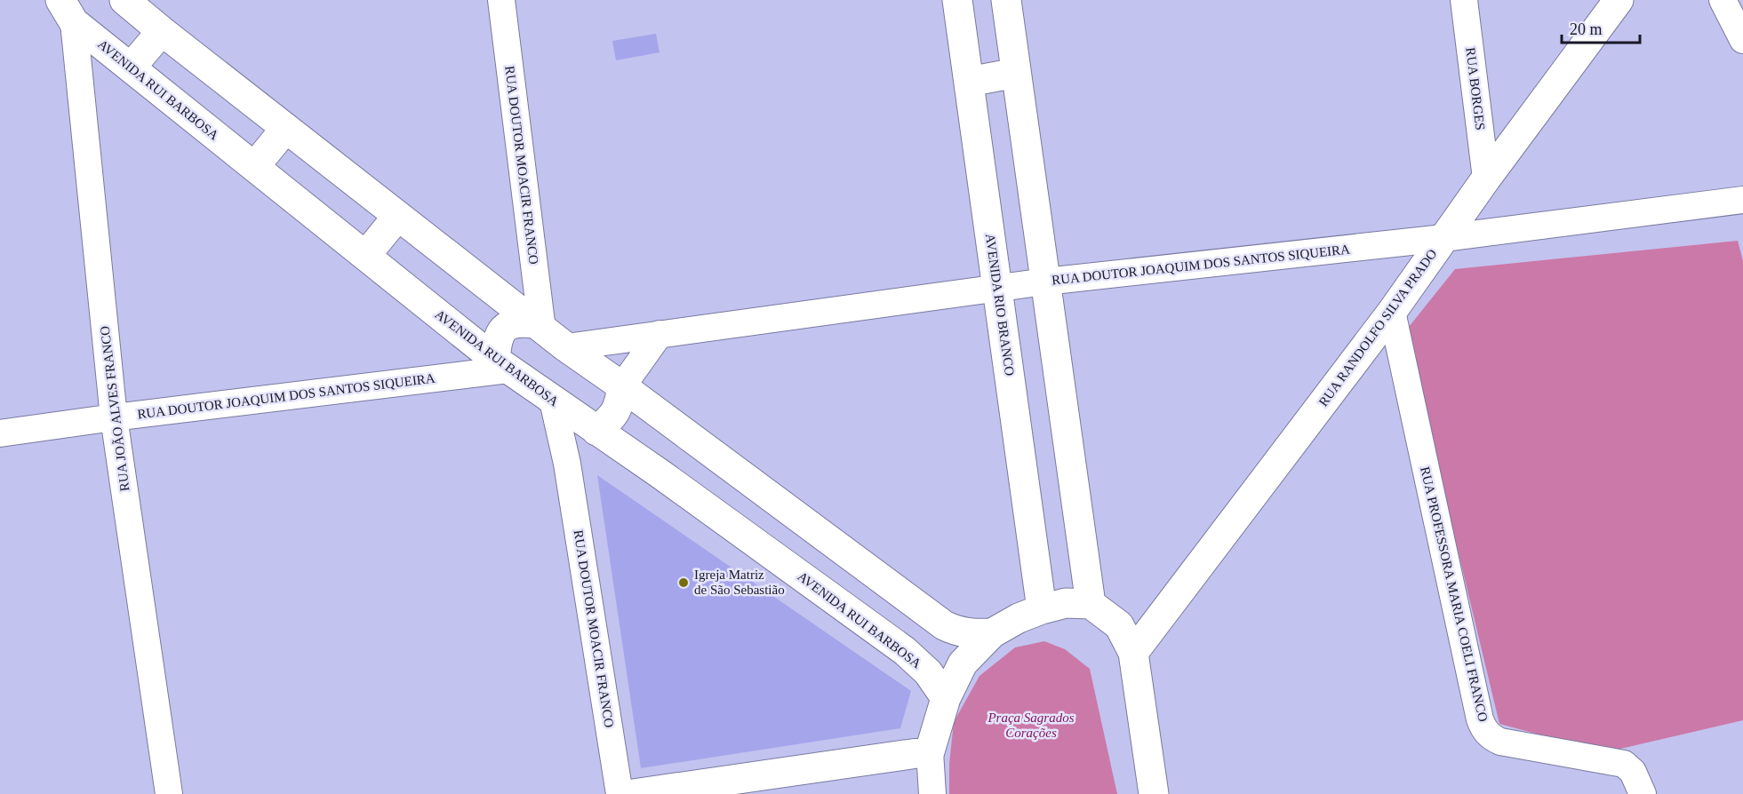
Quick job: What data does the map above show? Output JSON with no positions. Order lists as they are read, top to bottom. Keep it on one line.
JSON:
{"streets":{"street":["RUA BORGES","AVENIDA RUI BARBOSA","RUA DOUTOR MOACIR FRANCO","RUA DOUTOR JOAQUIM DOS SANTOS SIQUEIRA","AVENIDA RIO BRANCO","RUA RANDOLFO SILVA PRADO","RUA JOÃO ALVES FRANCO","RUA PROFESSORA MARIA COELI FRANCO"]},"crossings":[["RUA BORGES","RUA RANDOLFO SILVA PRADO"],["AVENIDA RUI BARBOSA","RUA DOUTOR MOACIR FRANCO"],["AVENIDA RUI BARBOSA","RUA DOUTOR JOAQUIM DOS SANTOS SIQUEIRA"],["AVENIDA RUI BARBOSA","RUA JOÃO ALVES FRANCO"],["RUA DOUTOR JOAQUIM DOS SANTOS SIQUEIRA","AVENIDA RIO BRANCO"],["RUA DOUTOR JOAQUIM DOS SANTOS SIQUEIRA","RUA RANDOLFO SILVA PRADO"],["RUA DOUTOR JOAQUIM DOS SANTOS SIQUEIRA","RUA JOÃO ALVES FRANCO"],["RUA RANDOLFO SILVA PRADO","RUA PROFESSORA MARIA COELI FRANCO"]],"parks":["Praça Sagrados Corações"],"places":["Igreja Matriz de São Sebastião"],"scale_bar":"20 m"}
